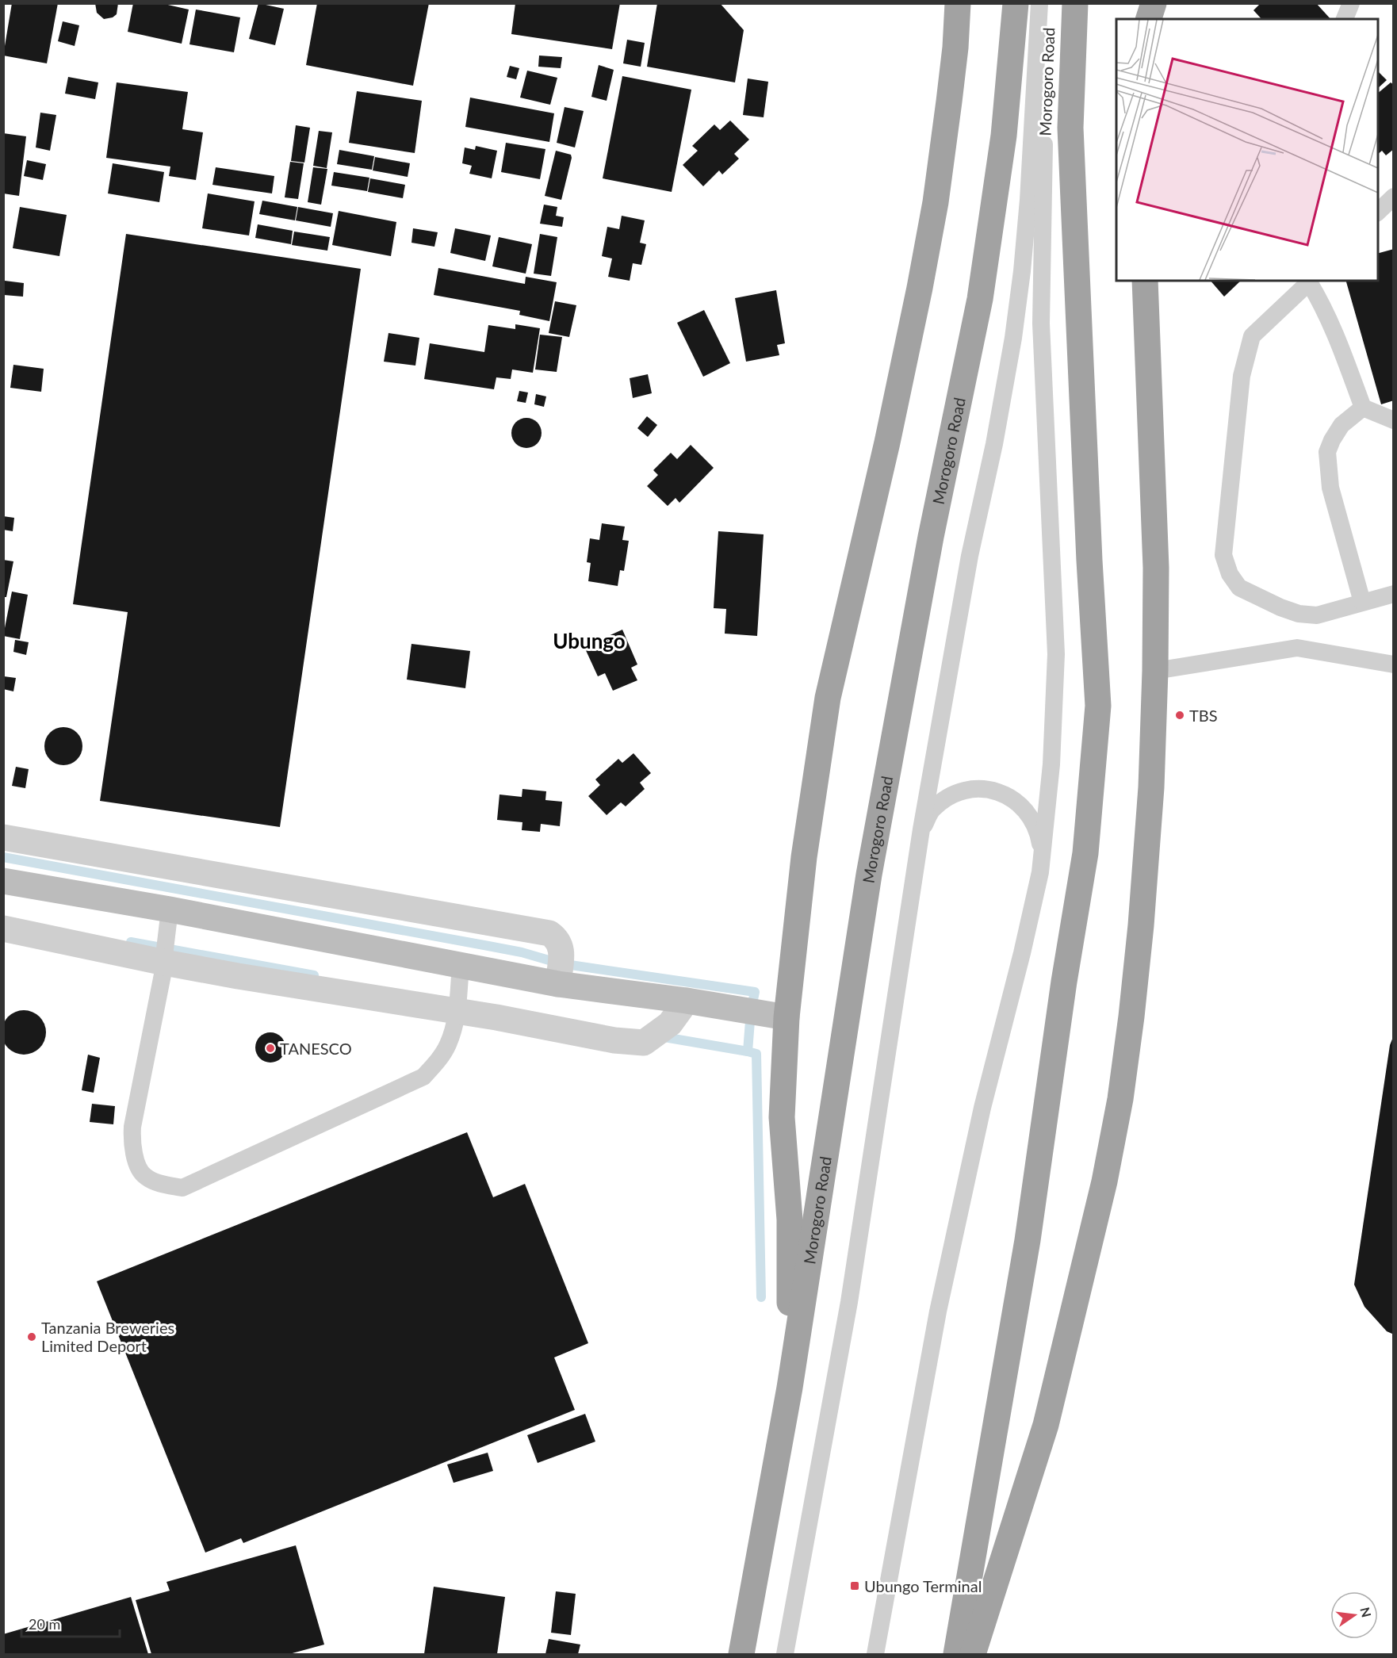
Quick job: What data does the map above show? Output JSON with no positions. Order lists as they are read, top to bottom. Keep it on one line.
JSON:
{"streets":{"highway":["Morogoro Road"]},"districts":["Ubungo"],"places":{"other":["TBS","TANESCO","Tanzania Breweries Limited Deport"],"transit":["Ubungo Terminal"]},"scale_bar":"20 m","north":"right"}
